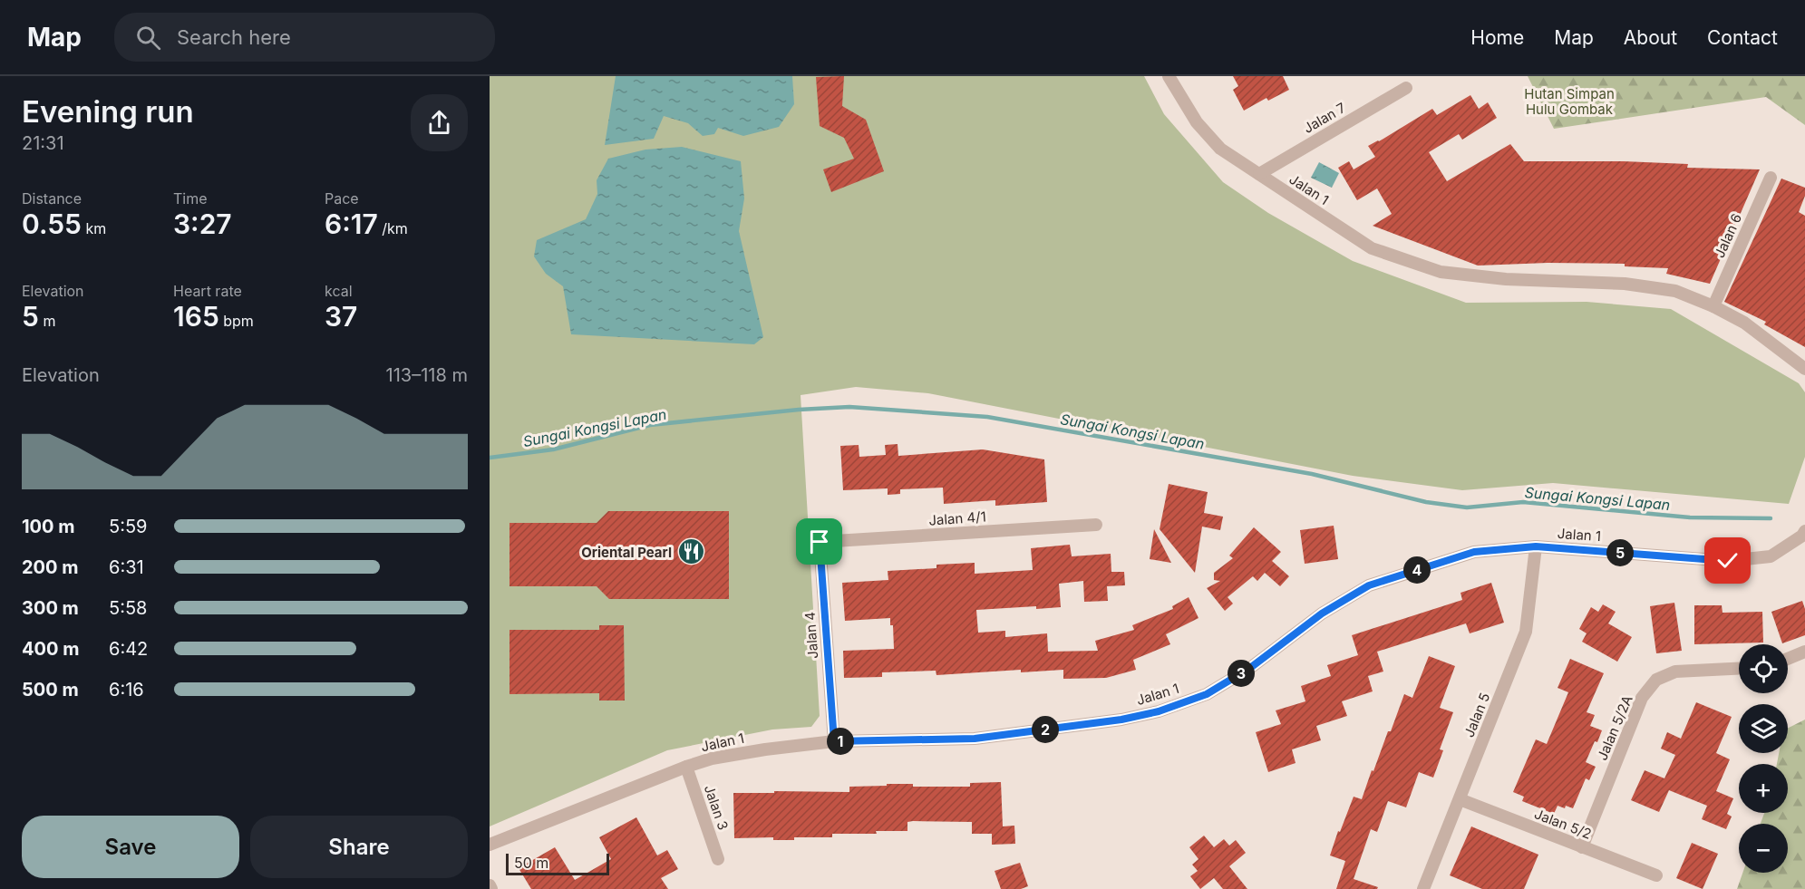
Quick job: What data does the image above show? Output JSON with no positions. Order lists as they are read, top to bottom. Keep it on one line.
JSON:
{"streets":{"street":["Jalan 7","Jalan 1","Jalan 6","Jalan 4/1","Jalan 4","Jalan 5","Jalan 5/2A","Jalan 3","Jalan 5/2"]},"crossings":[["Jalan 7","Jalan 1"],["Jalan 1","Jalan 6"],["Jalan 1","Jalan 4"],["Jalan 1","Jalan 5"],["Jalan 1","Jalan 3"],["Jalan 4/1","Jalan 4"],["Jalan 5","Jalan 5/2"],["Jalan 5/2A","Jalan 5/2"]],"water":["Sungai Kongsi Lapan"],"parks":["Hutan Simpan Hulu Gombak"],"places":{"restaurant":["Oriental Pearl"]},"scale_bar":"50 m","page":{"header":"Map","search":"Search here","nav":["Home","Map","About","Contact"],"heading":["Evening run","21:31"],"stats":[["Distance","0.55 km"],["Time","3:27"],["Pace","6:17 /km"],["Elevation","5 m"],["Heart rate","165 bpm"],["kcal","37"]],"chart":["Elevation","113–118 m"],"list":[{"name":"100 m","note":"5:59"},{"name":"200 m","note":"6:31"},{"name":"300 m","note":"5:58"},{"name":"400 m","note":"6:42"},{"name":"500 m","note":"6:16"}],"pins":["5","4","3","2","1"],"map_buttons":["+","−"],"buttons":["Save","Share"],"scale":"50 m"}}
